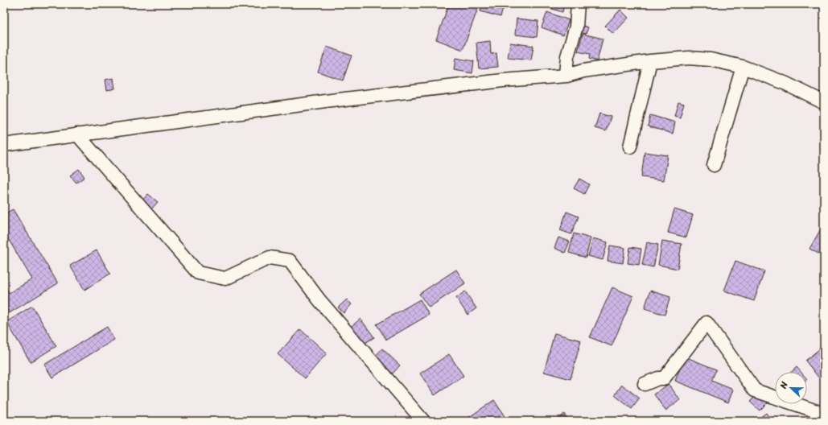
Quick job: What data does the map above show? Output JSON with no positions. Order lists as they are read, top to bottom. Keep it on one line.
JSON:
{"north":"left"}
